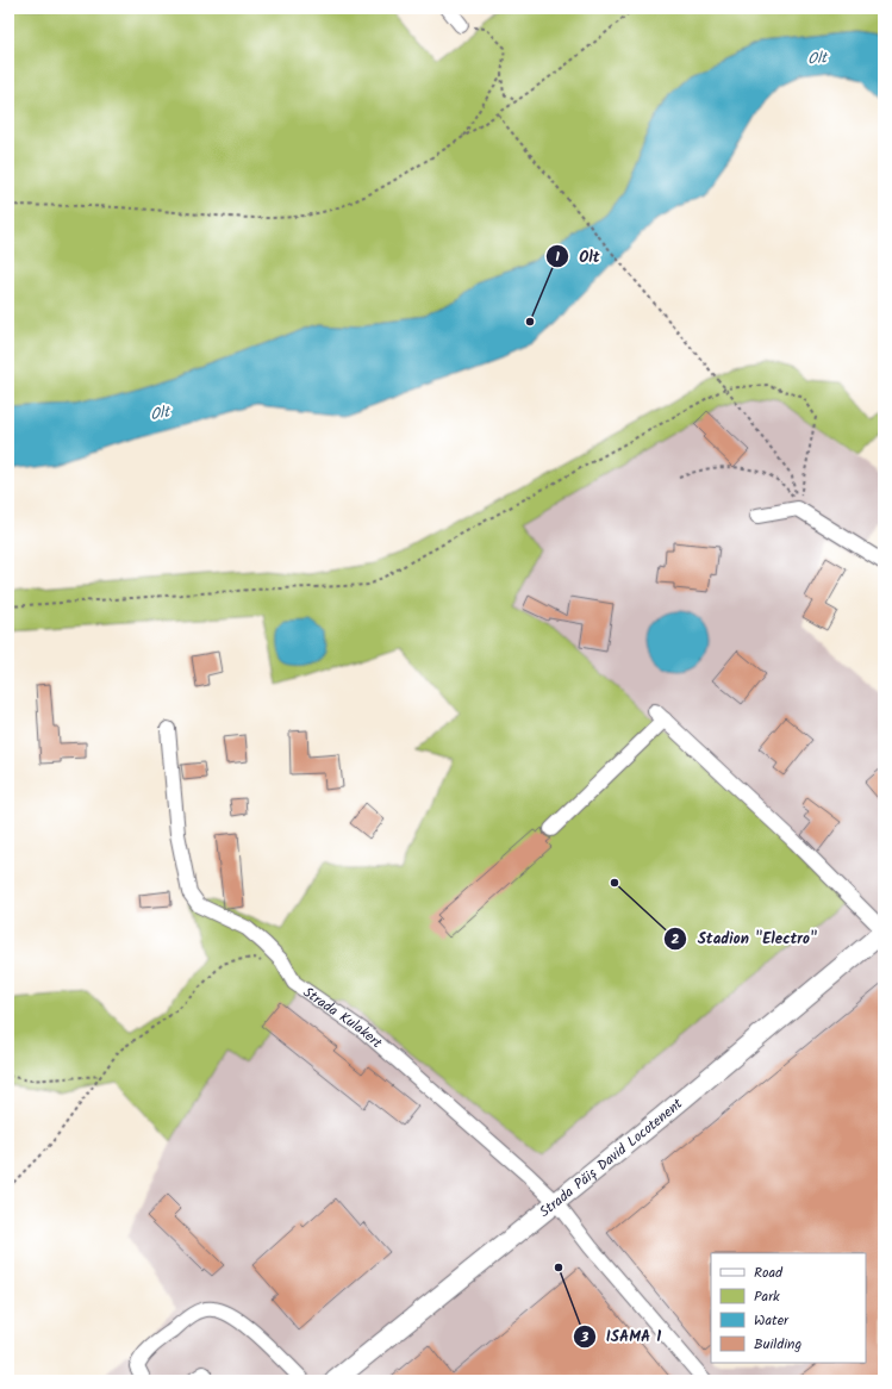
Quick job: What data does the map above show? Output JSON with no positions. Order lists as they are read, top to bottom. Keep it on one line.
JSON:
{"streets":{"main road":["Strada Păiș David Locotenent"],"street":["Strada Kulakert"]},"crossings":[["Strada Kulakert","Strada Păiș David Locotenent"]],"water":["Olt"],"places":["Olt","Stadion \"Electro\"","ISAMA 1"],"legend":["Road","Park","Water","Building"]}
